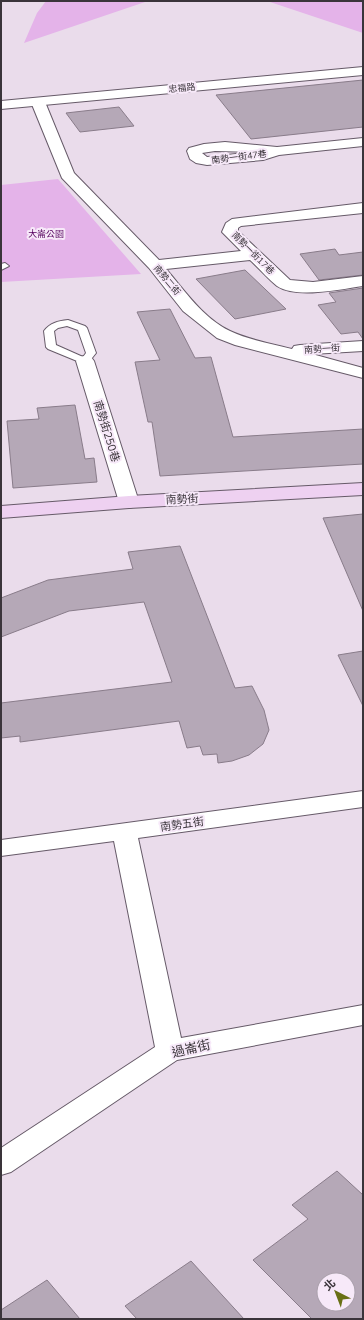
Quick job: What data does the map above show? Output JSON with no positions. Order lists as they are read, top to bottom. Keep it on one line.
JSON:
{"streets":{"main road":["南勢街"],"street":["忠福路","南勢一街47巷","南勢一街17巷","南勢二街","南勢一街","南勢街250巷","南勢五街","過崙街"]},"crossings":[["忠福路","南勢二街"],["南勢二街","南勢一街"],["南勢街250巷","南勢街"]],"parks":["大崙公園"],"north":"top left"}
